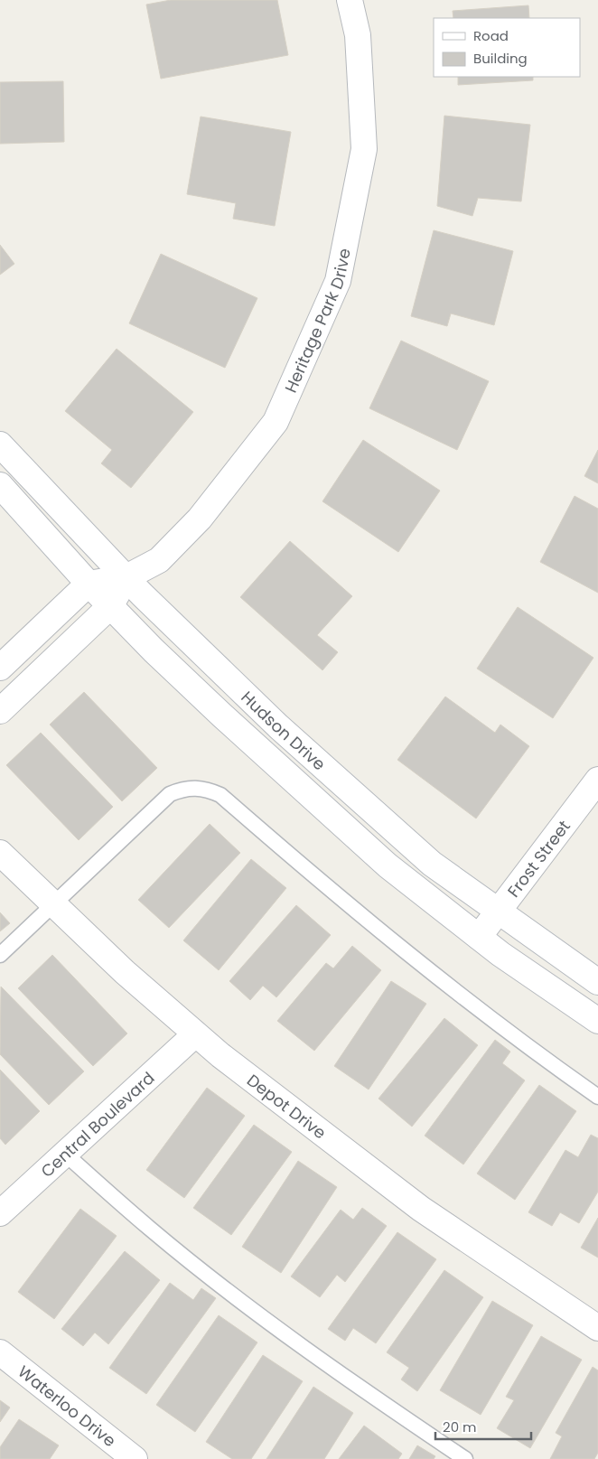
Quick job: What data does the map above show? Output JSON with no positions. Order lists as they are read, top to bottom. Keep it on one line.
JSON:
{"streets":{"street":["Heritage Park Drive","Hudson Drive","Frost Street","Depot Drive","Central Boulevard","Waterloo Drive"]},"crossings":[["Heritage Park Drive","Hudson Drive"],["Hudson Drive","Frost Street"],["Depot Drive","Central Boulevard"]],"legend":["Road","Building"],"scale_bar":"20 m"}
